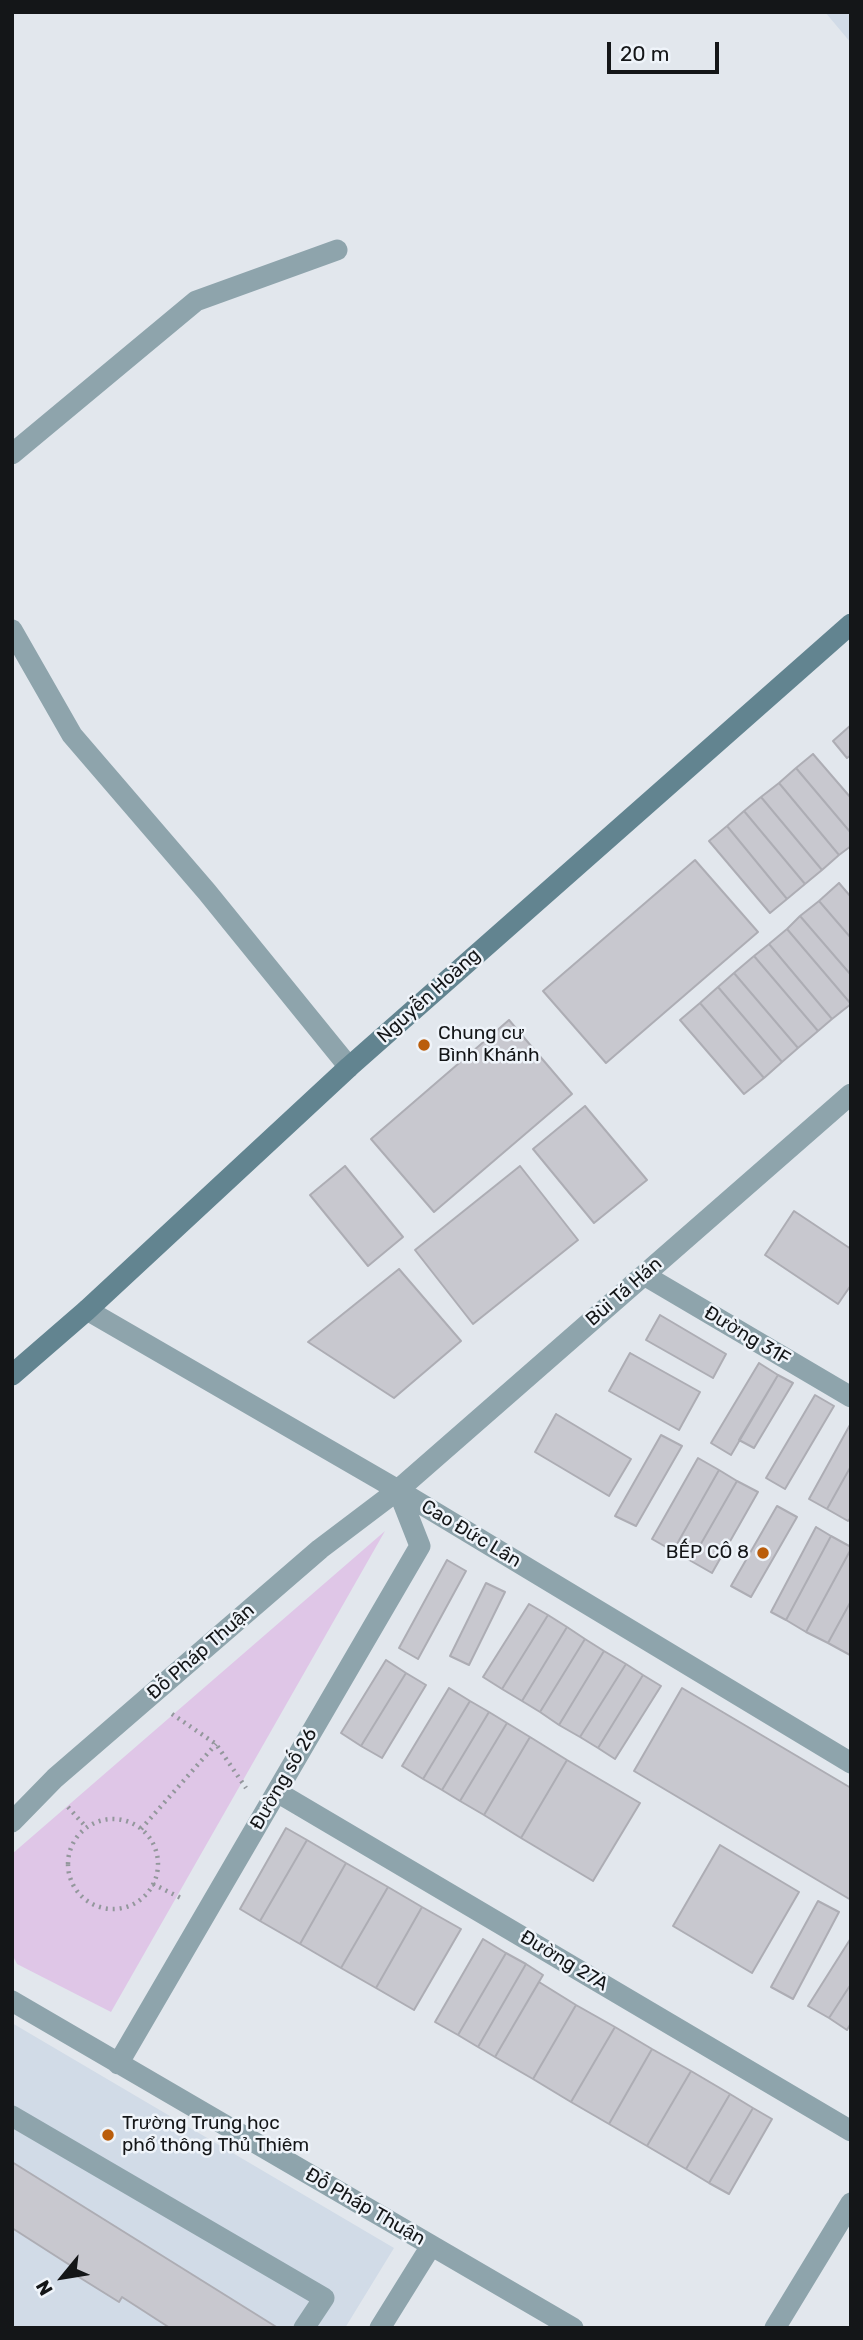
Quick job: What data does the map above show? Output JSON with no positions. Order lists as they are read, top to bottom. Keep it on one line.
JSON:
{"streets":{"street":["Nguyễn Hoàng","Bùi Tá Hán","Đường 31F","Cao Đức Lân","Đỗ Pháp Thuận","Đường số 26","Đường 27A"]},"crossings":[["Nguyễn Hoàng","Cao Đức Lân"],["Bùi Tá Hán","Đường 31F"],["Bùi Tá Hán","Cao Đức Lân"],["Bùi Tá Hán","Đỗ Pháp Thuận"],["Bùi Tá Hán","Đường số 26"],["Cao Đức Lân","Đỗ Pháp Thuận"],["Cao Đức Lân","Đường số 26"],["Đỗ Pháp Thuận","Đường số 26"],["Đường số 26","Đường 27A"]],"places":["Chung cư Bình Khánh","BẾP CÔ 8","Trường Trung học phổ thông Thủ Thiêm"],"scale_bar":"20 m","north":"bottom left"}
